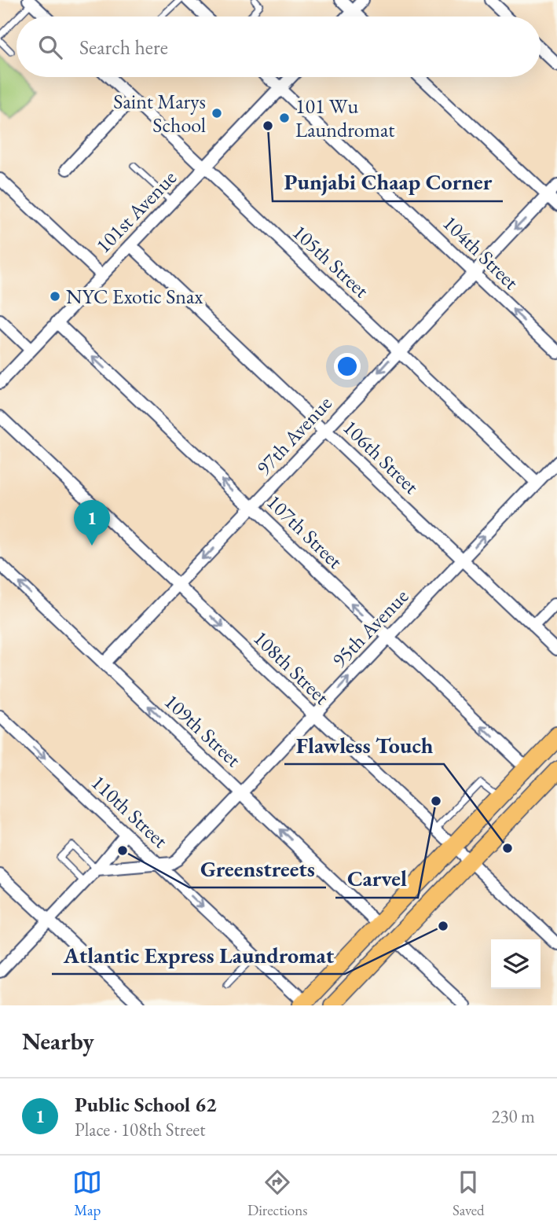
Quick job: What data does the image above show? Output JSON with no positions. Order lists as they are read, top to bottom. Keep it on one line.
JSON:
{"streets":{"street":["101st Avenue","104th Street","105th Street","97th Avenue","106th Street","107th Street","95th Avenue","108th Street","109th Street","110th Street"]},"crossings":[["101st Avenue","104th Street"],["101st Avenue","105th Street"],["101st Avenue","106th Street"],["101st Avenue","107th Street"],["104th Street","97th Avenue"],["105th Street","97th Avenue"],["105th Street","95th Avenue"],["97th Avenue","106th Street"],["97th Avenue","107th Street"],["97th Avenue","108th Street"],["97th Avenue","109th Street"],["106th Street","95th Avenue"],["107th Street","95th Avenue"],["95th Avenue","108th Street"],["95th Avenue","109th Street"],["95th Avenue","110th Street"]],"one_way":["97th Avenue","107th Street","109th Street","110th Street"],"places":["Saint Marys School","101 Wu Laundromat","Punjabi Chaap Corner","NYC Exotic Snax","Carvel","Flawless Touch","Greenstreets","Atlantic Express Laundromat"],"page":{"search":"Search here","pins":"1","heading":"Nearby","list":[{"mark":"1","name":"Public School 62","note":"Place · 108th Street","value":"230 m"}],"nav":["Map","Directions","Saved"]}}
